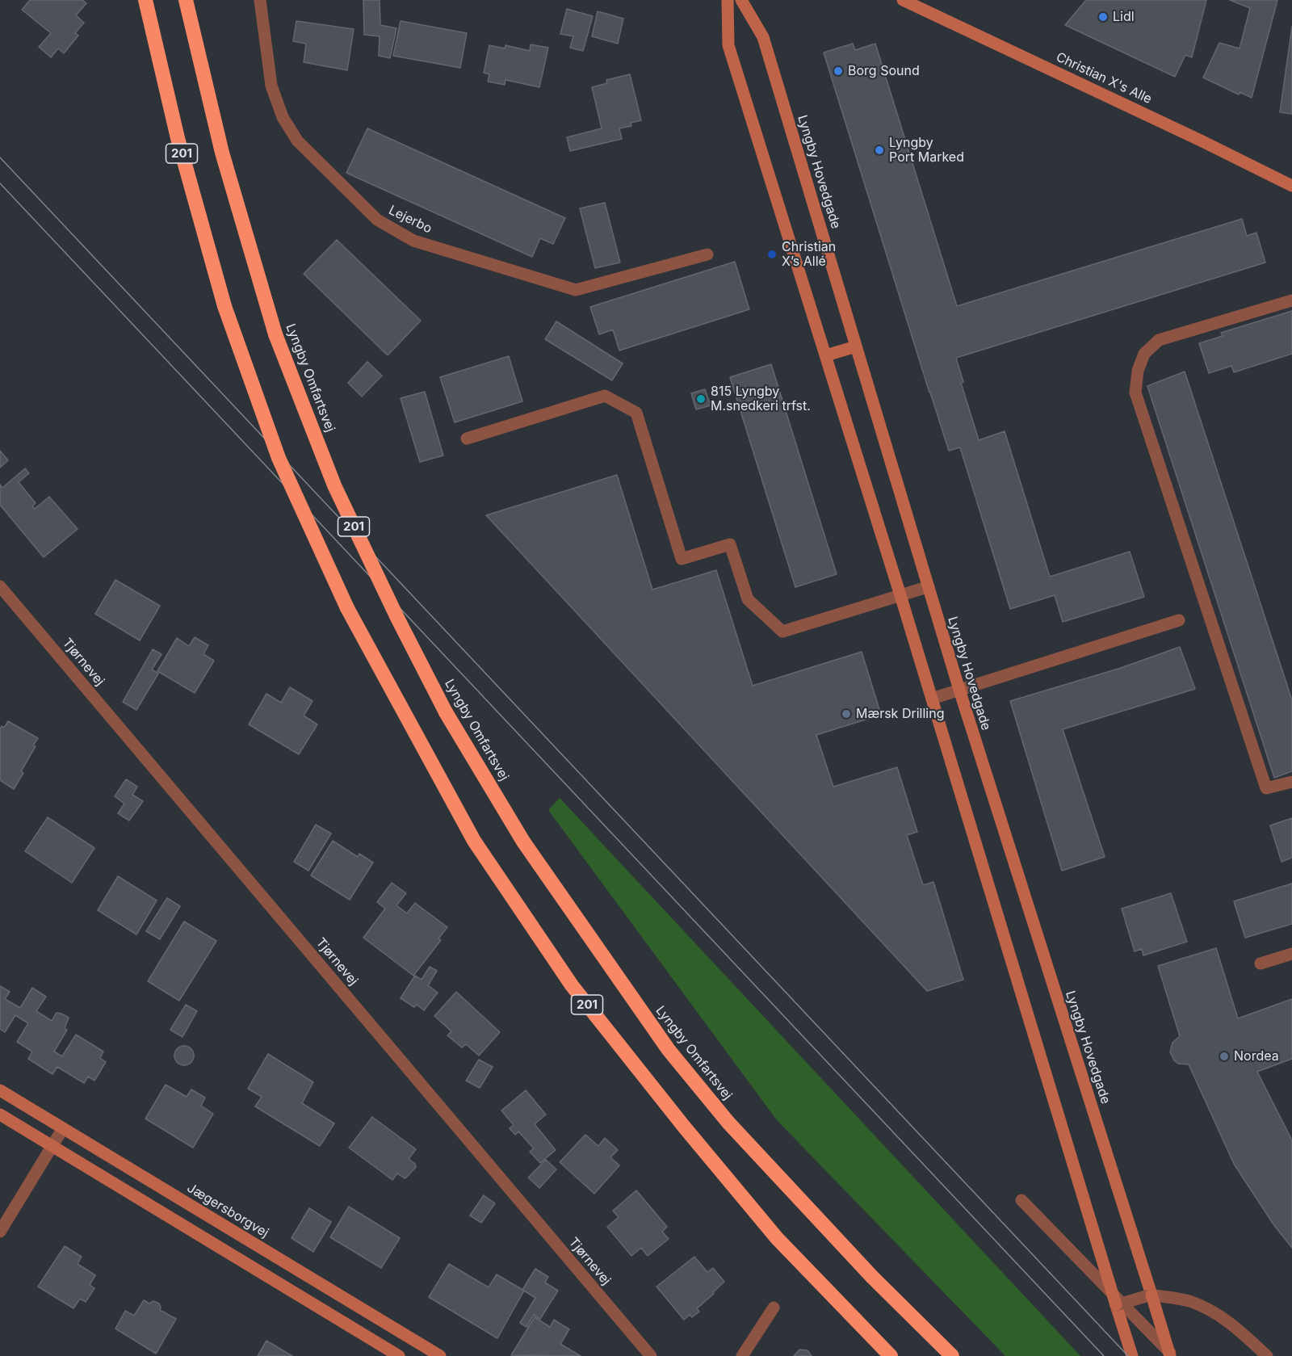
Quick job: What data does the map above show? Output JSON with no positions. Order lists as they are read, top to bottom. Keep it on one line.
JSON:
{"streets":{"highway":["201","Lyngby Omfartsvej"],"street":["Christian X's Alle","Lyngby Hovedgade","Lejerbo","Tjørnevej","Jægersborgvej"]},"places":["Lidl","Borg Sound","Lyngby Port Marked","Christian X’s Allé","815 Lyngby M.snedkeri trfst.","Mærsk Drilling","Nordea"]}
